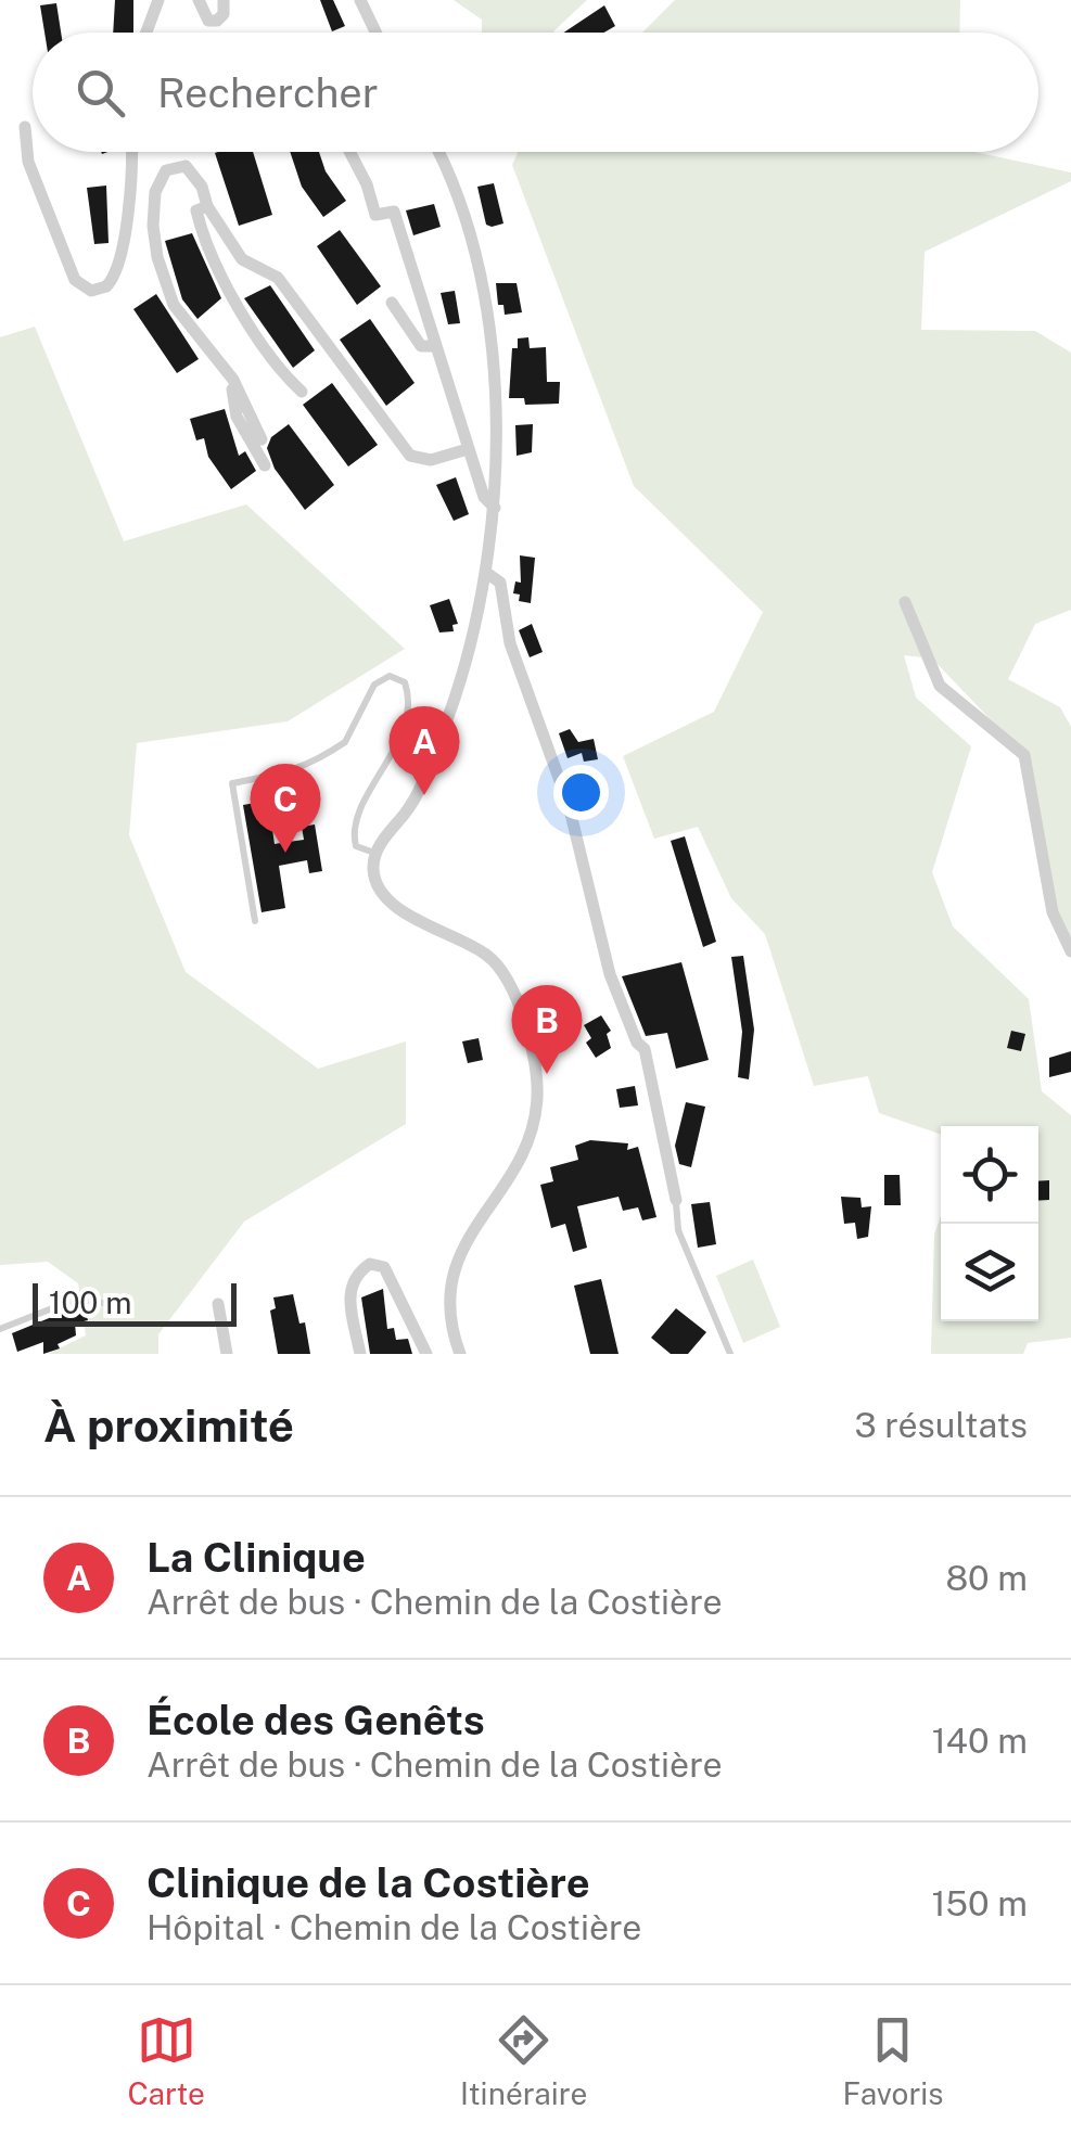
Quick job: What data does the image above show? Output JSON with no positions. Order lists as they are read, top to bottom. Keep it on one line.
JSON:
{"scale_bar":"100 m","page":{"search":"Rechercher","pins":["A","C","B"],"scale":"100 m","heading":["À proximité","3 résultats"],"list":[{"mark":"A","name":"La Clinique","note":"Arrêt de bus · Chemin de la Costière","value":"80 m"},{"mark":"B","name":"École des Genêts","note":"Arrêt de bus · Chemin de la Costière","value":"140 m"},{"mark":"C","name":"Clinique de la Costière","note":"Hôpital · Chemin de la Costière","value":"150 m"}],"nav":["Carte","Itinéraire","Favoris"]}}
